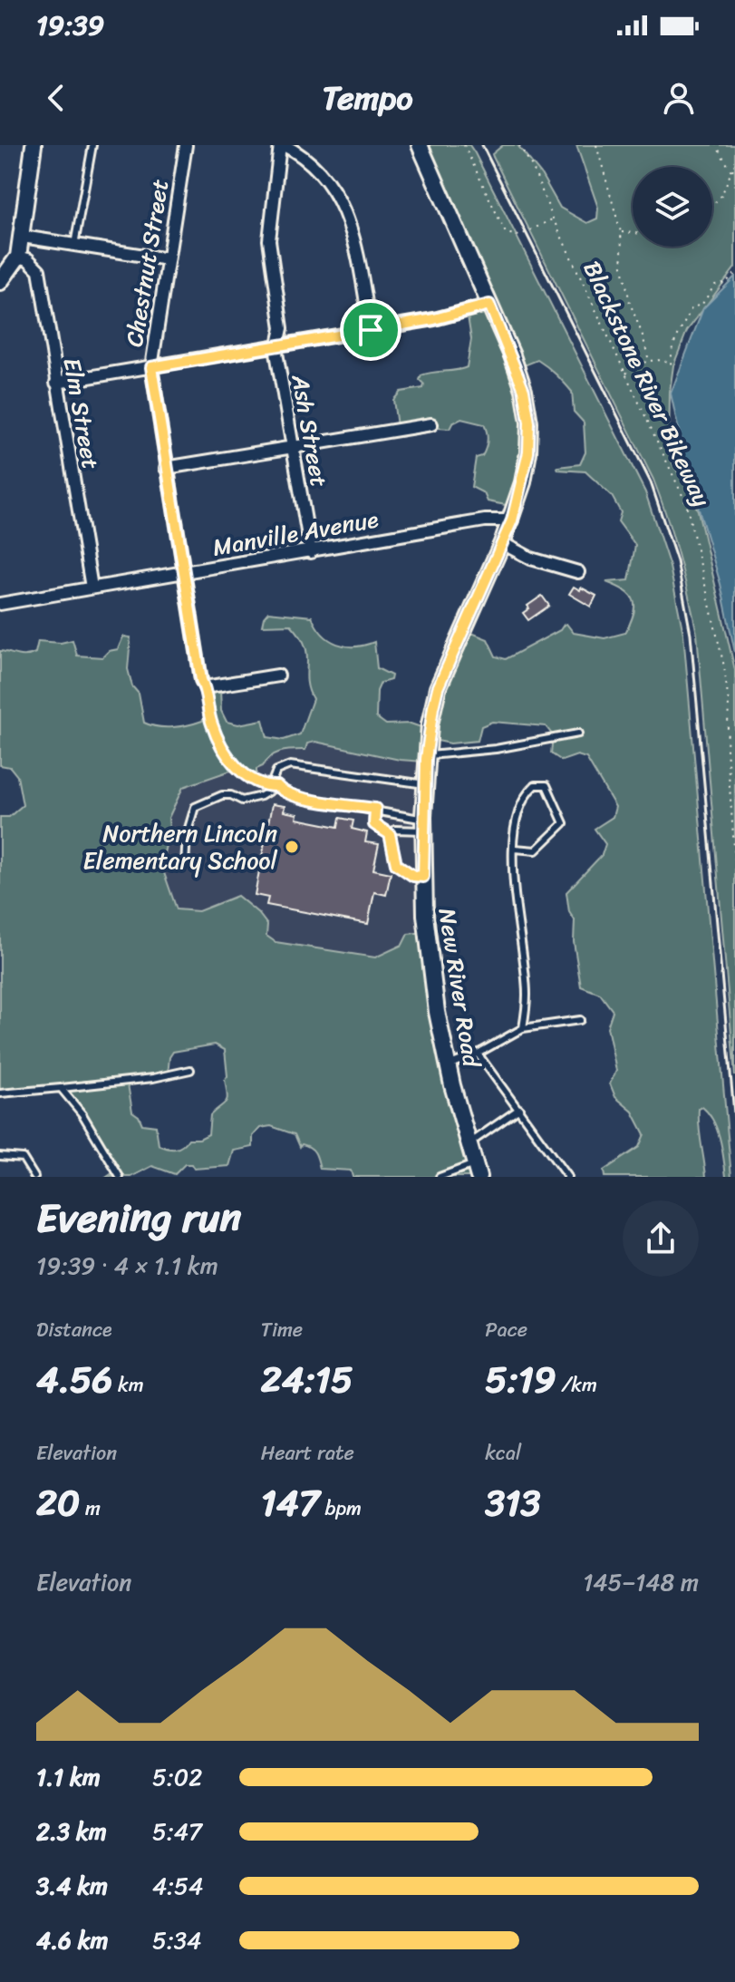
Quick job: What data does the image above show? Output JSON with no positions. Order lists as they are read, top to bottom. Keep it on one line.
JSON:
{"streets":{"street":["Chestnut Street","Elm Street","Ash Street","Manville Avenue","New River Road"],"path":["Blackstone River Bikeway"]},"crossings":[["Chestnut Street","Manville Avenue"],["Elm Street","Manville Avenue"],["Ash Street","Manville Avenue"],["Manville Avenue","New River Road"]],"places":["Northern Lincoln Elementary School"],"page":{"status":"19:39","header":"Tempo","heading":["Evening run","19:39 · 4 × 1.1 km"],"stats":[["Distance","4.56 km"],["Time","24:15"],["Pace","5:19 /km"],["Elevation","20 m"],["Heart rate","147 bpm"],["kcal","313"]],"chart":["Elevation","145–148 m"],"list":[{"name":"1.1 km","note":"5:02"},{"name":"2.3 km","note":"5:47"},{"name":"3.4 km","note":"4:54"},{"name":"4.6 km","note":"5:34"}]}}
